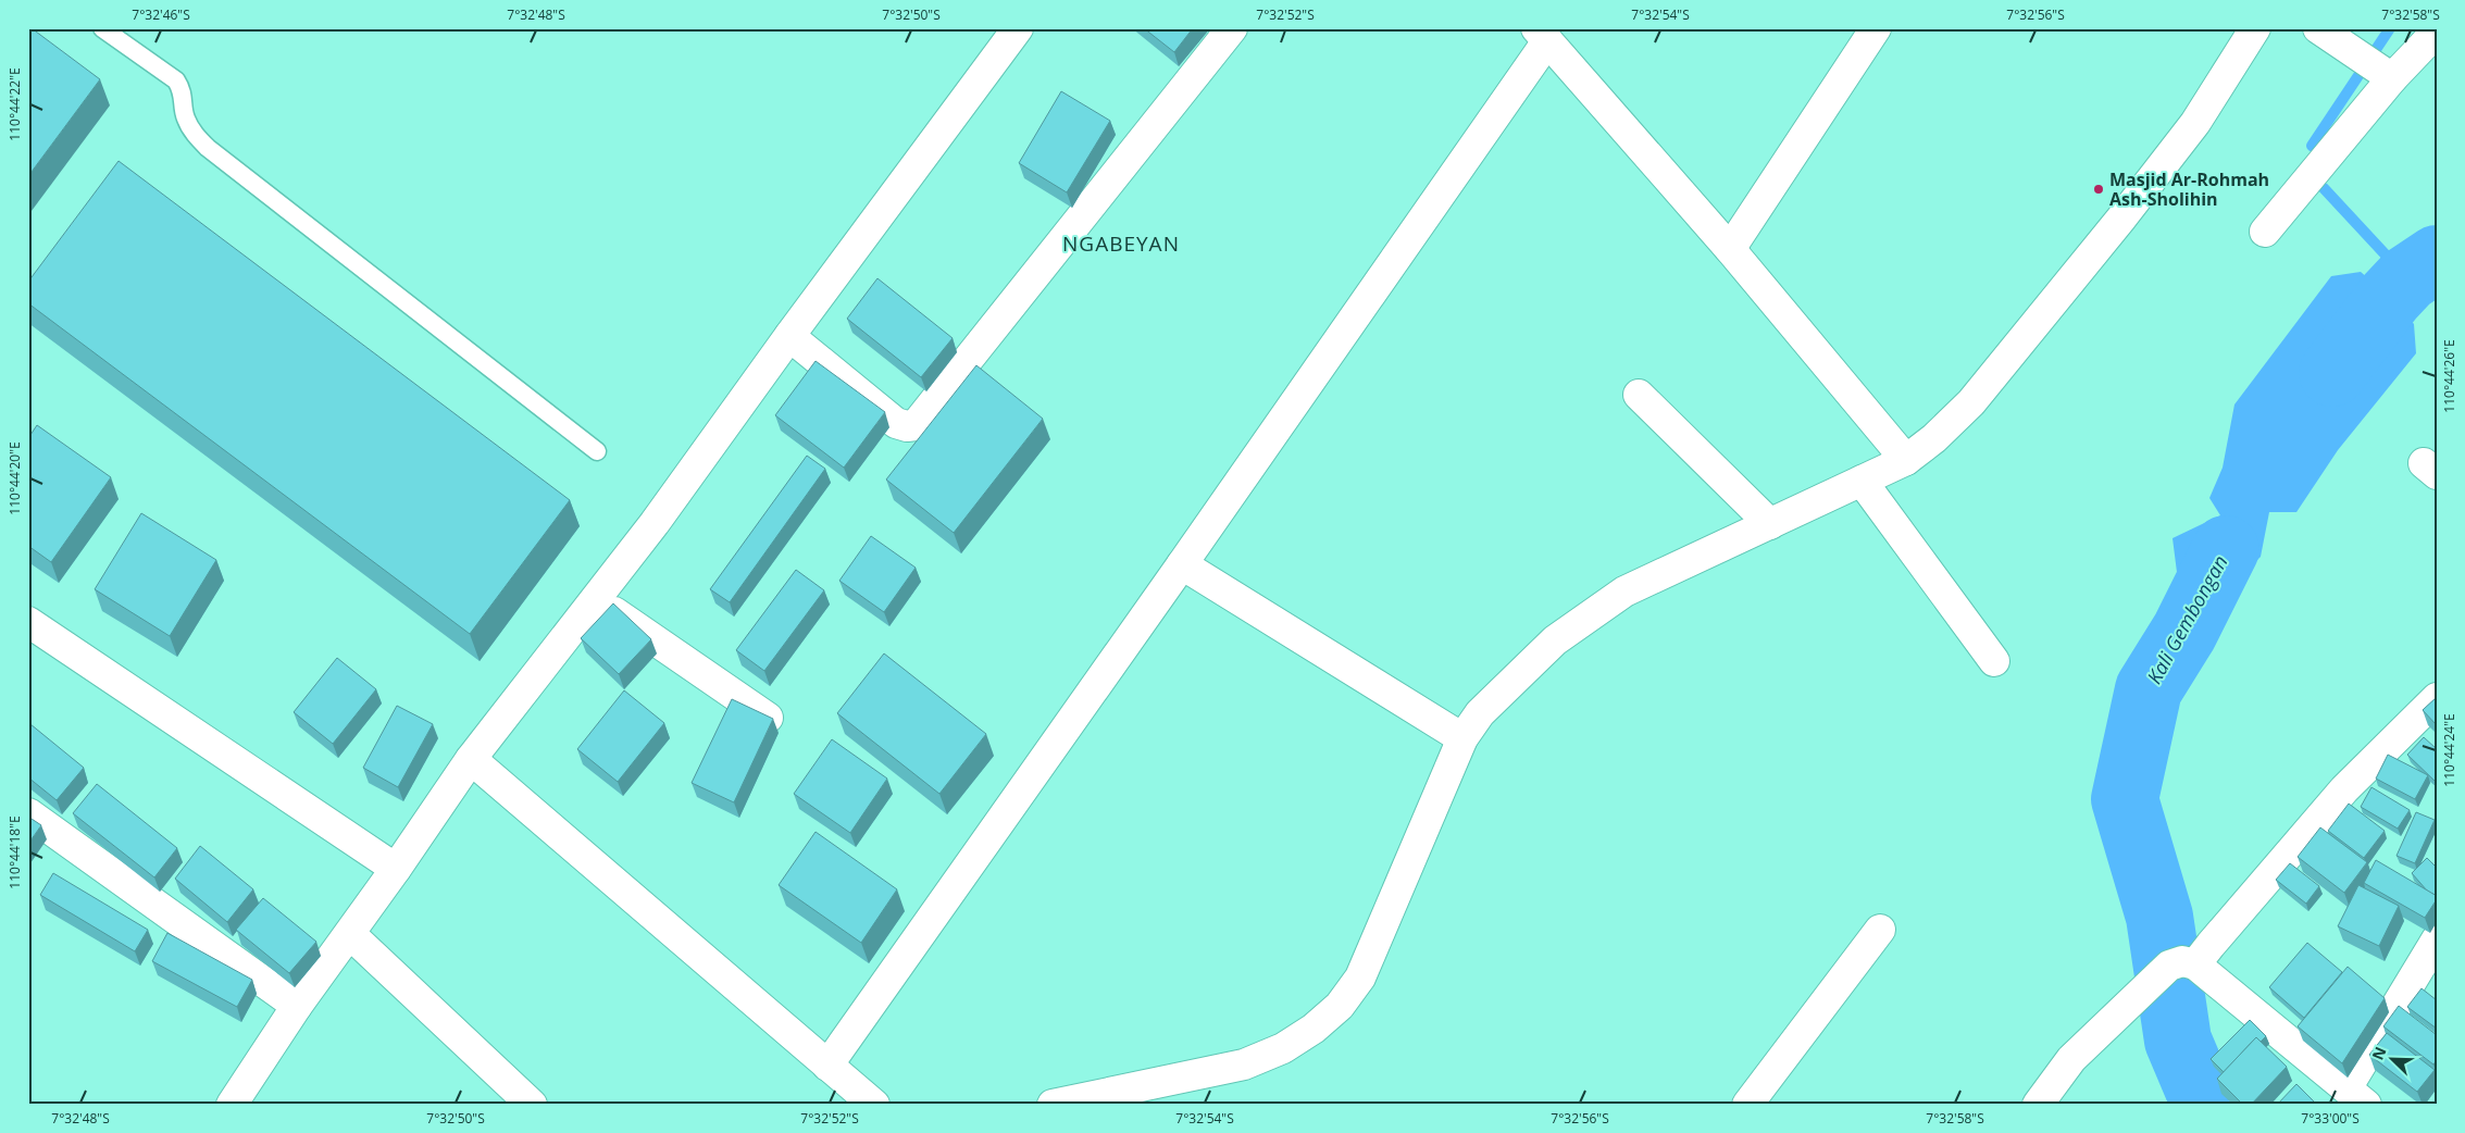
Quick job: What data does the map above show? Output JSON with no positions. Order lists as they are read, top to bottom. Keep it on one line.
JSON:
{"districts":["NGABEYAN"],"water":["Kali Gembongan"],"places":["Masjid Ar-Rohmah Ash-Sholihin"],"north":"top left","coordinates":["7°32'46\"S","7°32'48\"S","7°32'50\"S","7°32'52\"S","7°32'54\"S","7°32'56\"S","7°32'58\"S","110°44'22\"E","110°44'26\"E","110°44'20\"E","110°44'24\"E","110°44'18\"E","7°33'00\"S"]}
